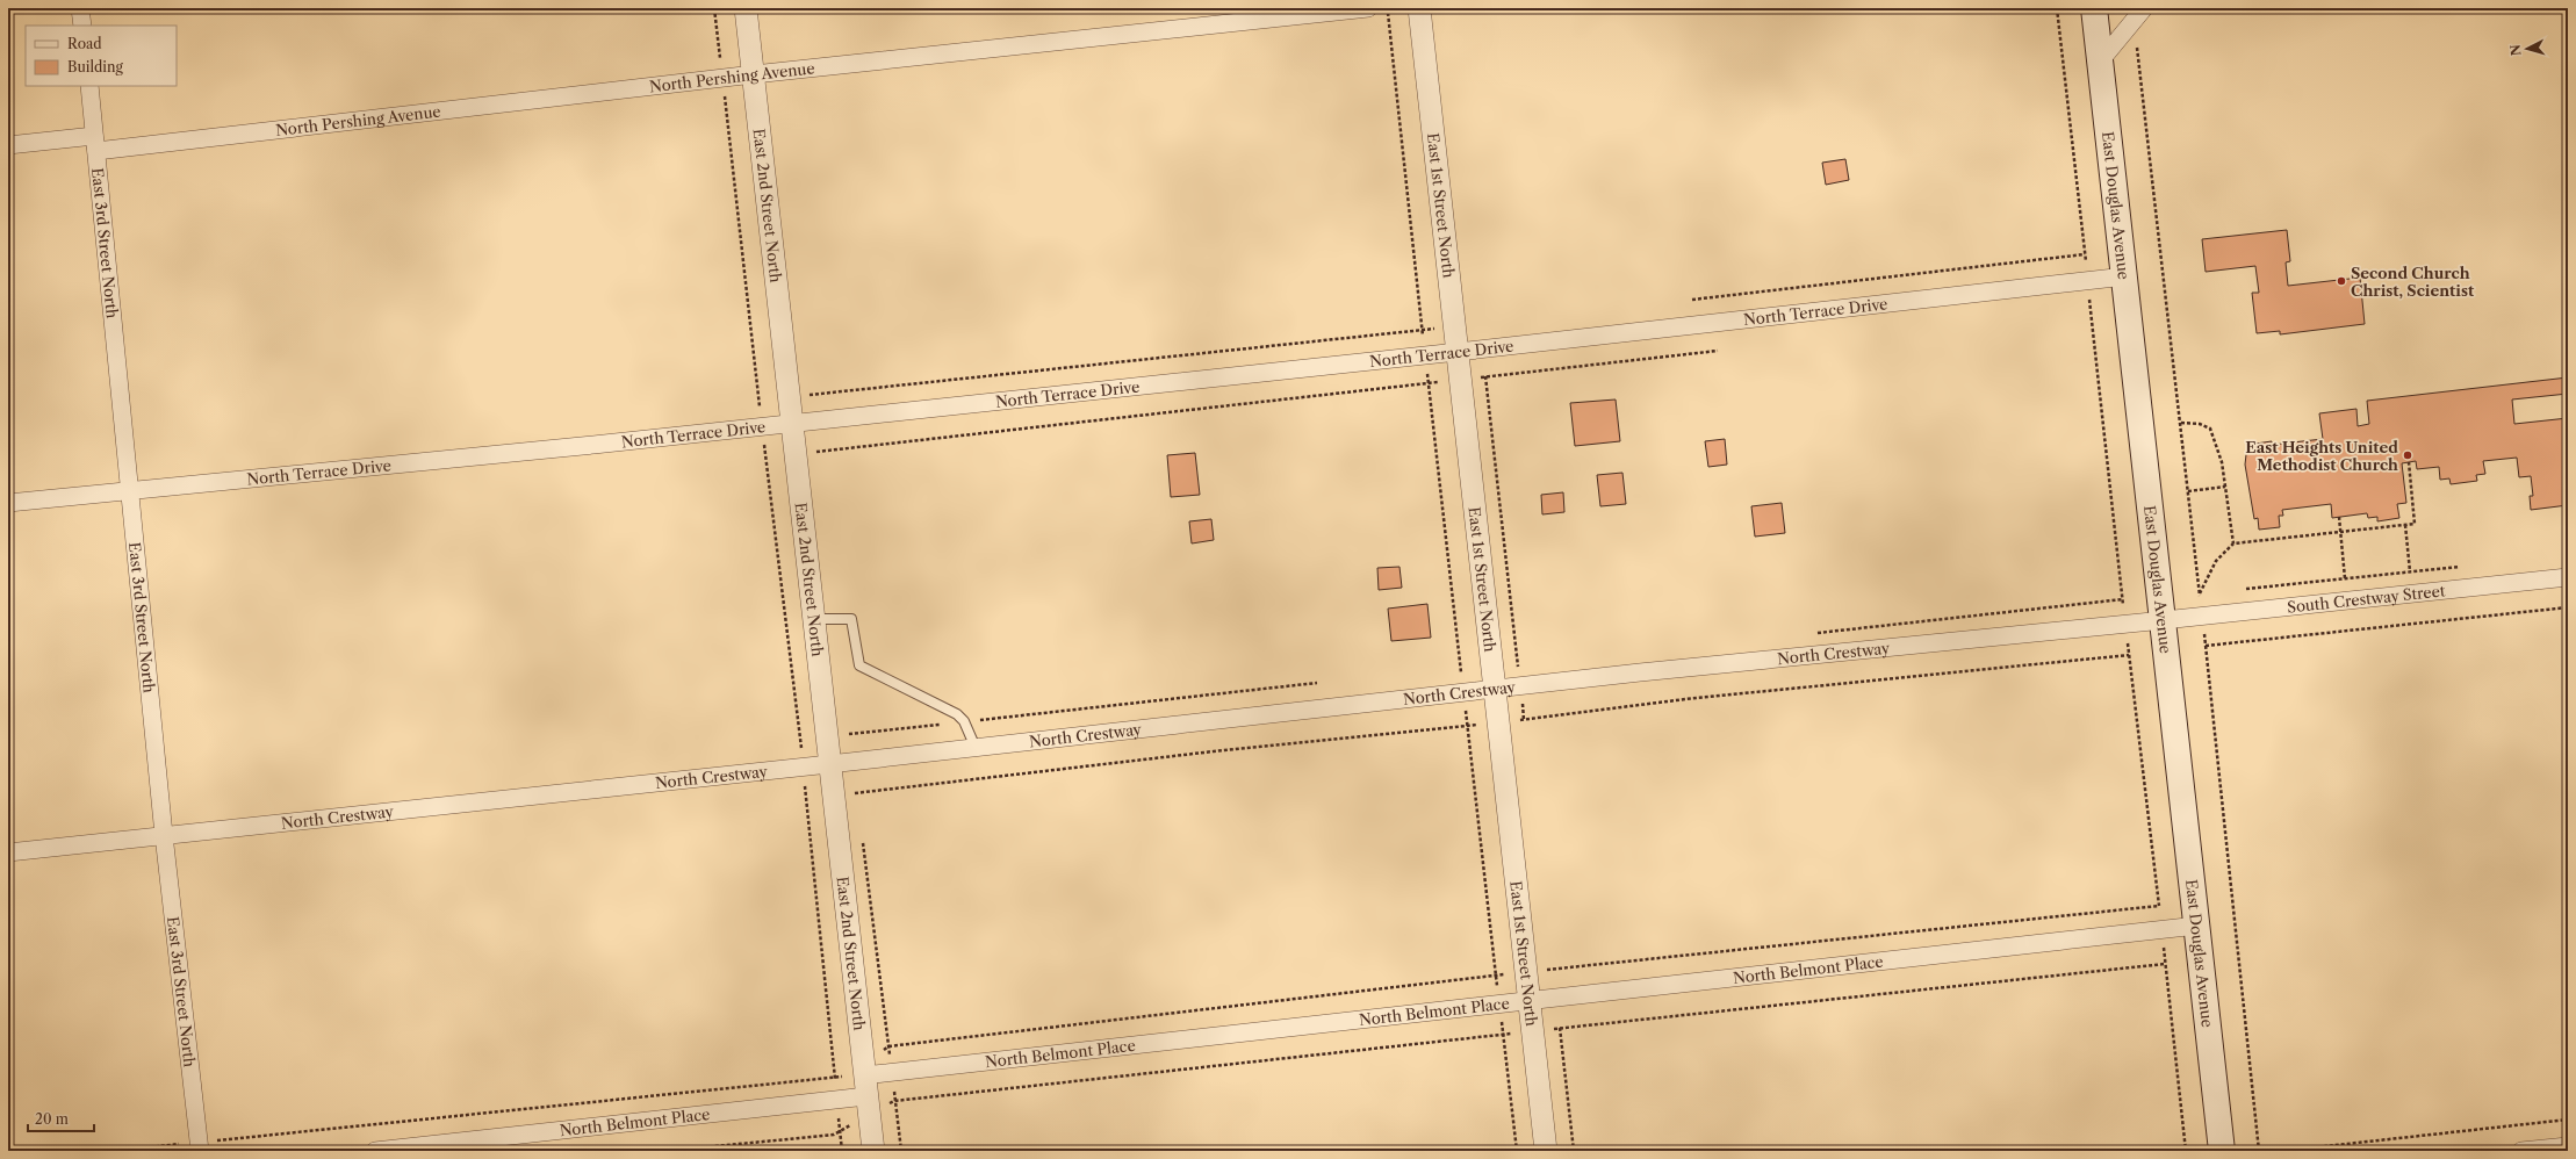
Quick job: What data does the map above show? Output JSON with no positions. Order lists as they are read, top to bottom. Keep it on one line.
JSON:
{"streets":{"main road":["East Douglas Avenue"],"street":["North Pershing Avenue","East 2nd Street North","East 1st Street North","East 3rd Street North","North Terrace Drive","South Crestway Street","North Crestway","North Belmont Place"]},"crossings":[["North Pershing Avenue","East 2nd Street North"],["North Pershing Avenue","East 3rd Street North"],["East 2nd Street North","North Terrace Drive"],["East 2nd Street North","North Crestway"],["East 2nd Street North","North Belmont Place"],["East 1st Street North","North Terrace Drive"],["East 1st Street North","North Crestway"],["East 1st Street North","North Belmont Place"],["East Douglas Avenue","North Terrace Drive"],["East Douglas Avenue","South Crestway Street"],["East Douglas Avenue","North Crestway"],["East Douglas Avenue","North Belmont Place"],["East 3rd Street North","North Terrace Drive"],["East 3rd Street North","North Crestway"],["South Crestway Street","North Crestway"]],"places":["Second Church Christ, Scientist","East Heights United Methodist Church"],"legend":["Road","Building"],"scale_bar":"20 m","north":"left"}
